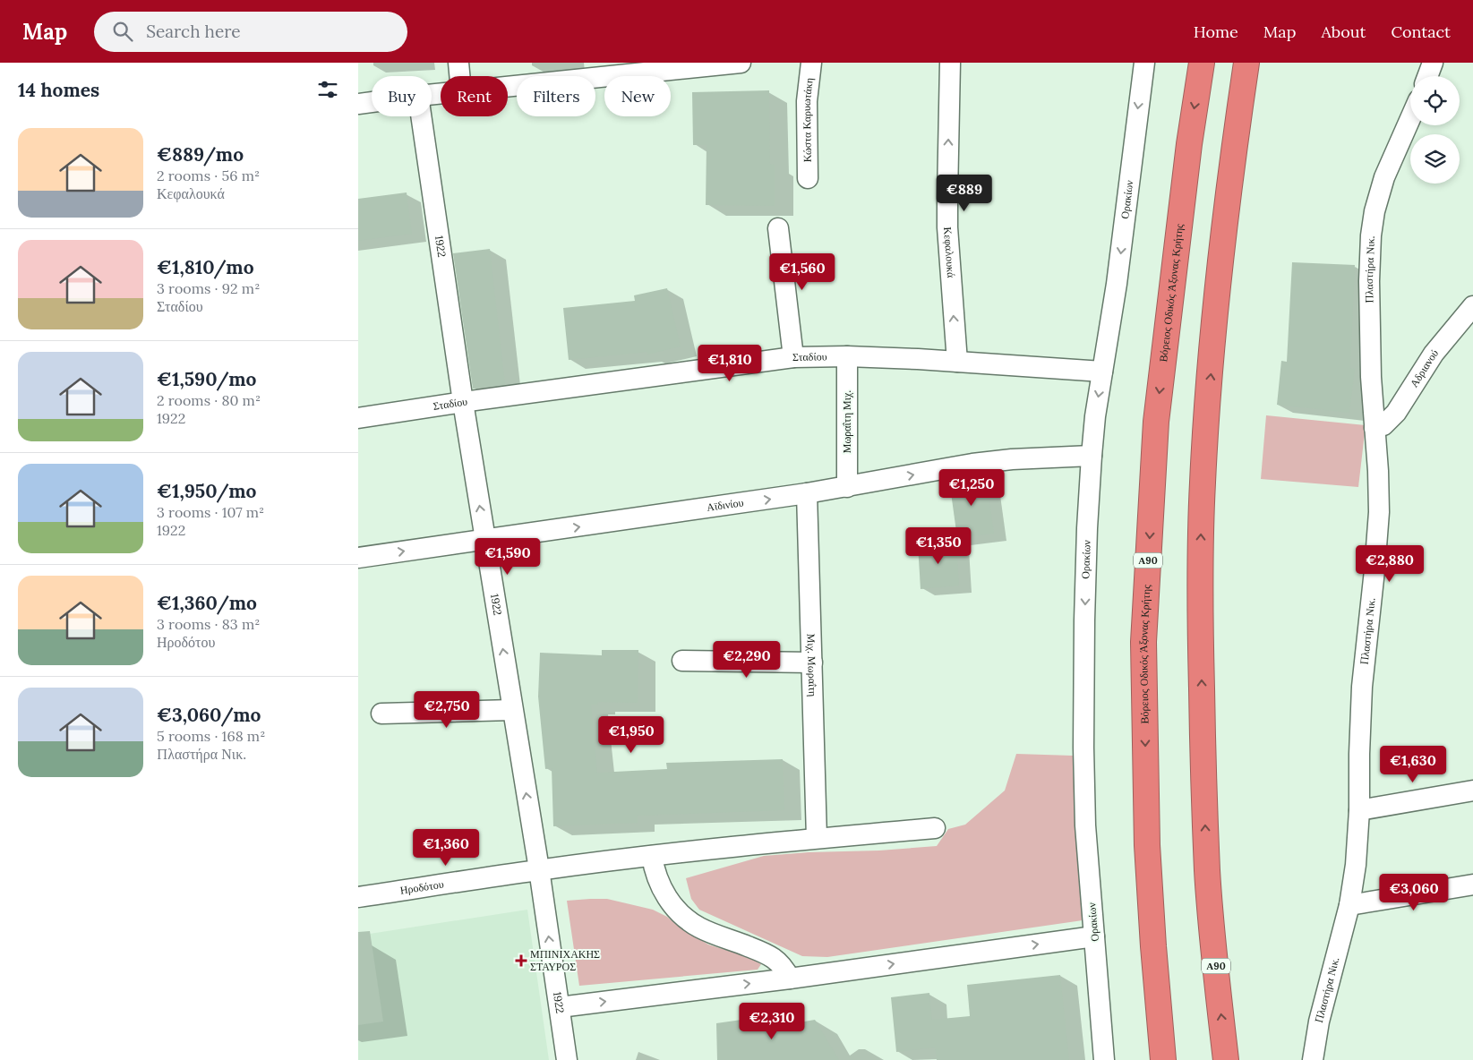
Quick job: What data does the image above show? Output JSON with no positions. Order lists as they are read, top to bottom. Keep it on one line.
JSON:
{"streets":{"highway":["Βόρειος Οδικός Άξονας Κρήτης","Α90"],"street":["Κώστα Καρυωτάκη","Ορακίων","1922","Κεφαλουκά","Πλαστήρα Νικ.","Σταδίου","Αδριανού","Μωραΐτη Μιχ.","Αϊδινίου","Μιχ. Μωραΐτη","Ηροδότου"]},"crossings":[["Ορακίων","Σταδίου"],["Ορακίων","Αϊδινίου"],["1922","Σταδίου"],["1922","Αϊδινίου"],["1922","Ηροδότου"],["Κεφαλουκά","Σταδίου"],["Πλαστήρα Νικ.","Αδριανού"],["Σταδίου","Μωραΐτη Μιχ."],["Μωραΐτη Μιχ.","Αϊδινίου"],["Αϊδινίου","Μιχ. Μωραΐτη"],["Μιχ. Μωραΐτη","Ηροδότου"]],"one_way":["Ορακίων","1922"],"places":{"health":["ΜΠΙΝΙΧΑΚΗΣ ΣΤΑΥΡΟΣ"]},"page":{"header":"Map","search":"Search here","nav":["Home","Map","About","Contact"],"heading":"14 homes","chip":["Buy","Rent","Filters","New"],"list":[{"name":"€889/mo","note":"2 rooms · 56 m² · Κεφαλουκά"},{"name":"€1,810/mo","note":"3 rooms · 92 m² · Σταδίου"},{"name":"€1,590/mo","note":"2 rooms · 80 m² · 1922"},{"name":"€1,950/mo","note":"3 rooms · 107 m² · 1922"},{"name":"€1,360/mo","note":"3 rooms · 83 m² · Ηροδότου"},{"name":"€3,060/mo","note":"5 rooms · 168 m² · Πλαστήρα Νικ."}],"price":["€889","€1,560","€1,810","€1,250","€1,350","€1,590","€2,880","€2,290","€2,750","€1,950","€1,630","€1,360","€3,060","€2,310"]}}
